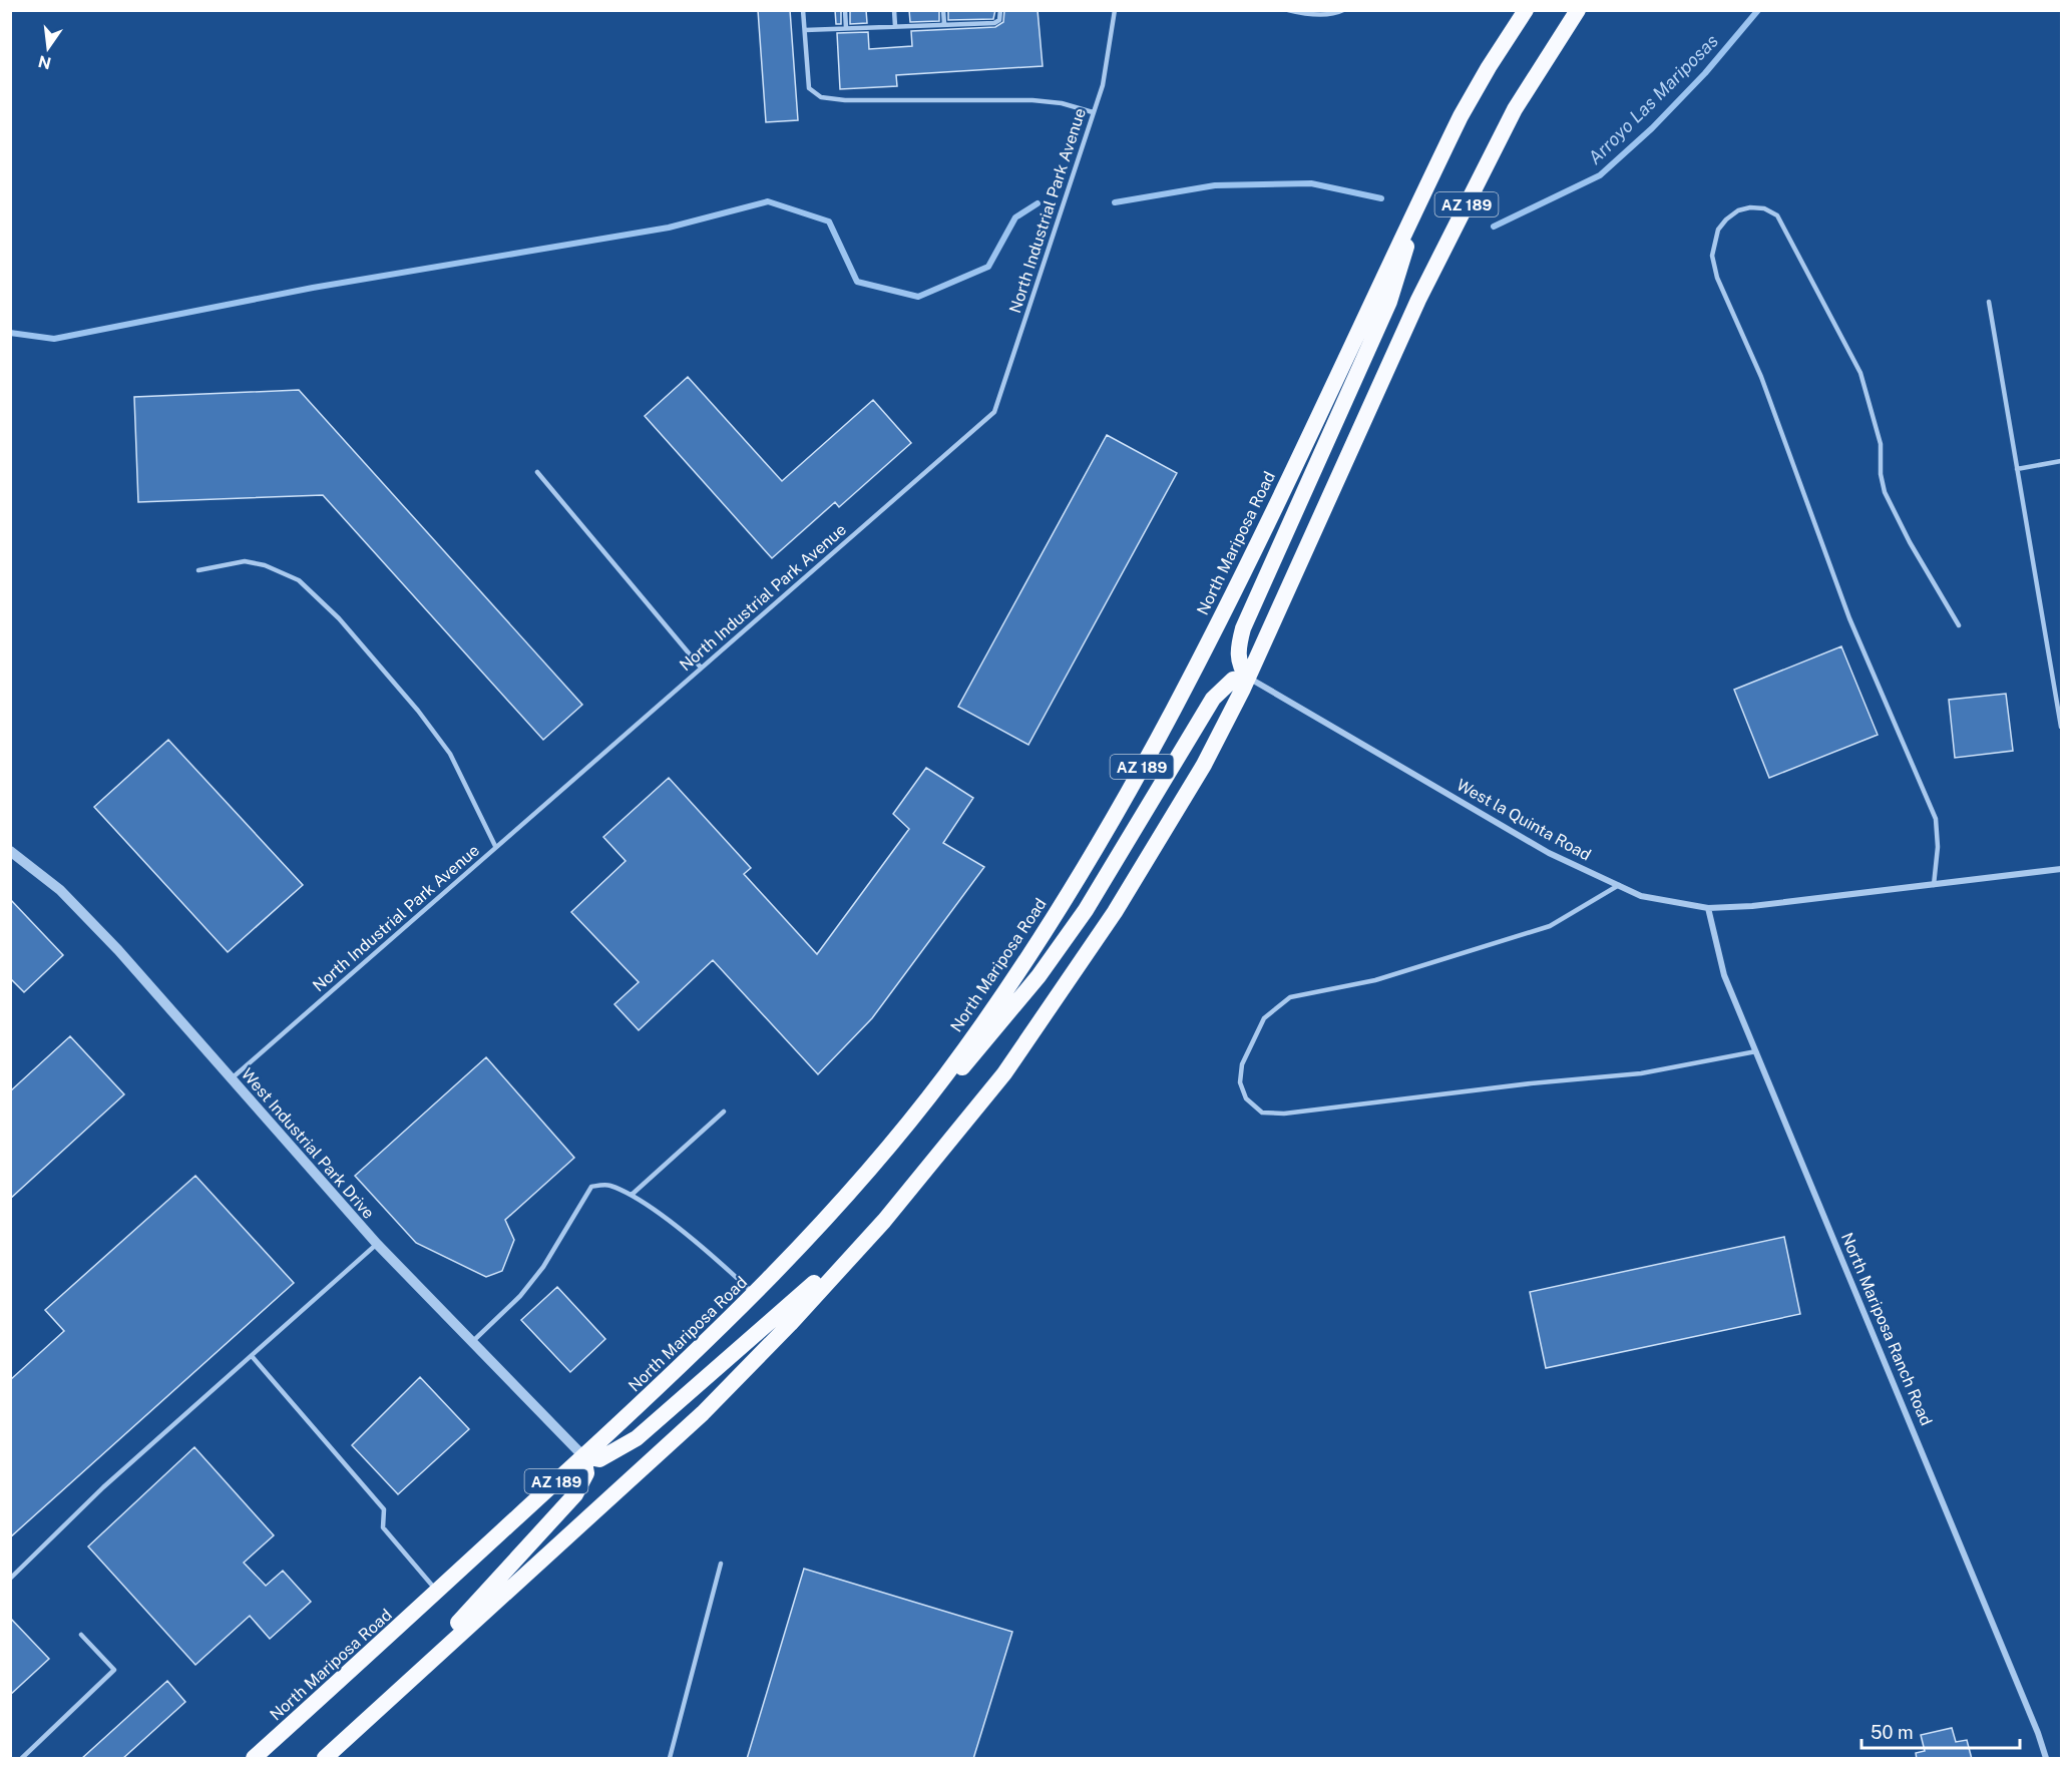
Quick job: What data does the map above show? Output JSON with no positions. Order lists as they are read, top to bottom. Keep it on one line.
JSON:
{"streets":{"highway":["AZ 189","North Mariposa Road"],"street":["West la Quinta Road","West Industrial Park Drive","North Mariposa Ranch Road"],"lane":["North Industrial Park Avenue"]},"crossings":[["AZ 189","West la Quinta Road"],["North Industrial Park Avenue","West Industrial Park Drive"],["North Mariposa Road","West Industrial Park Drive"],["West la Quinta Road","North Mariposa Ranch Road"]],"water":["Arroyo Las Mariposas"],"scale_bar":"50 m","north":"bottom"}
